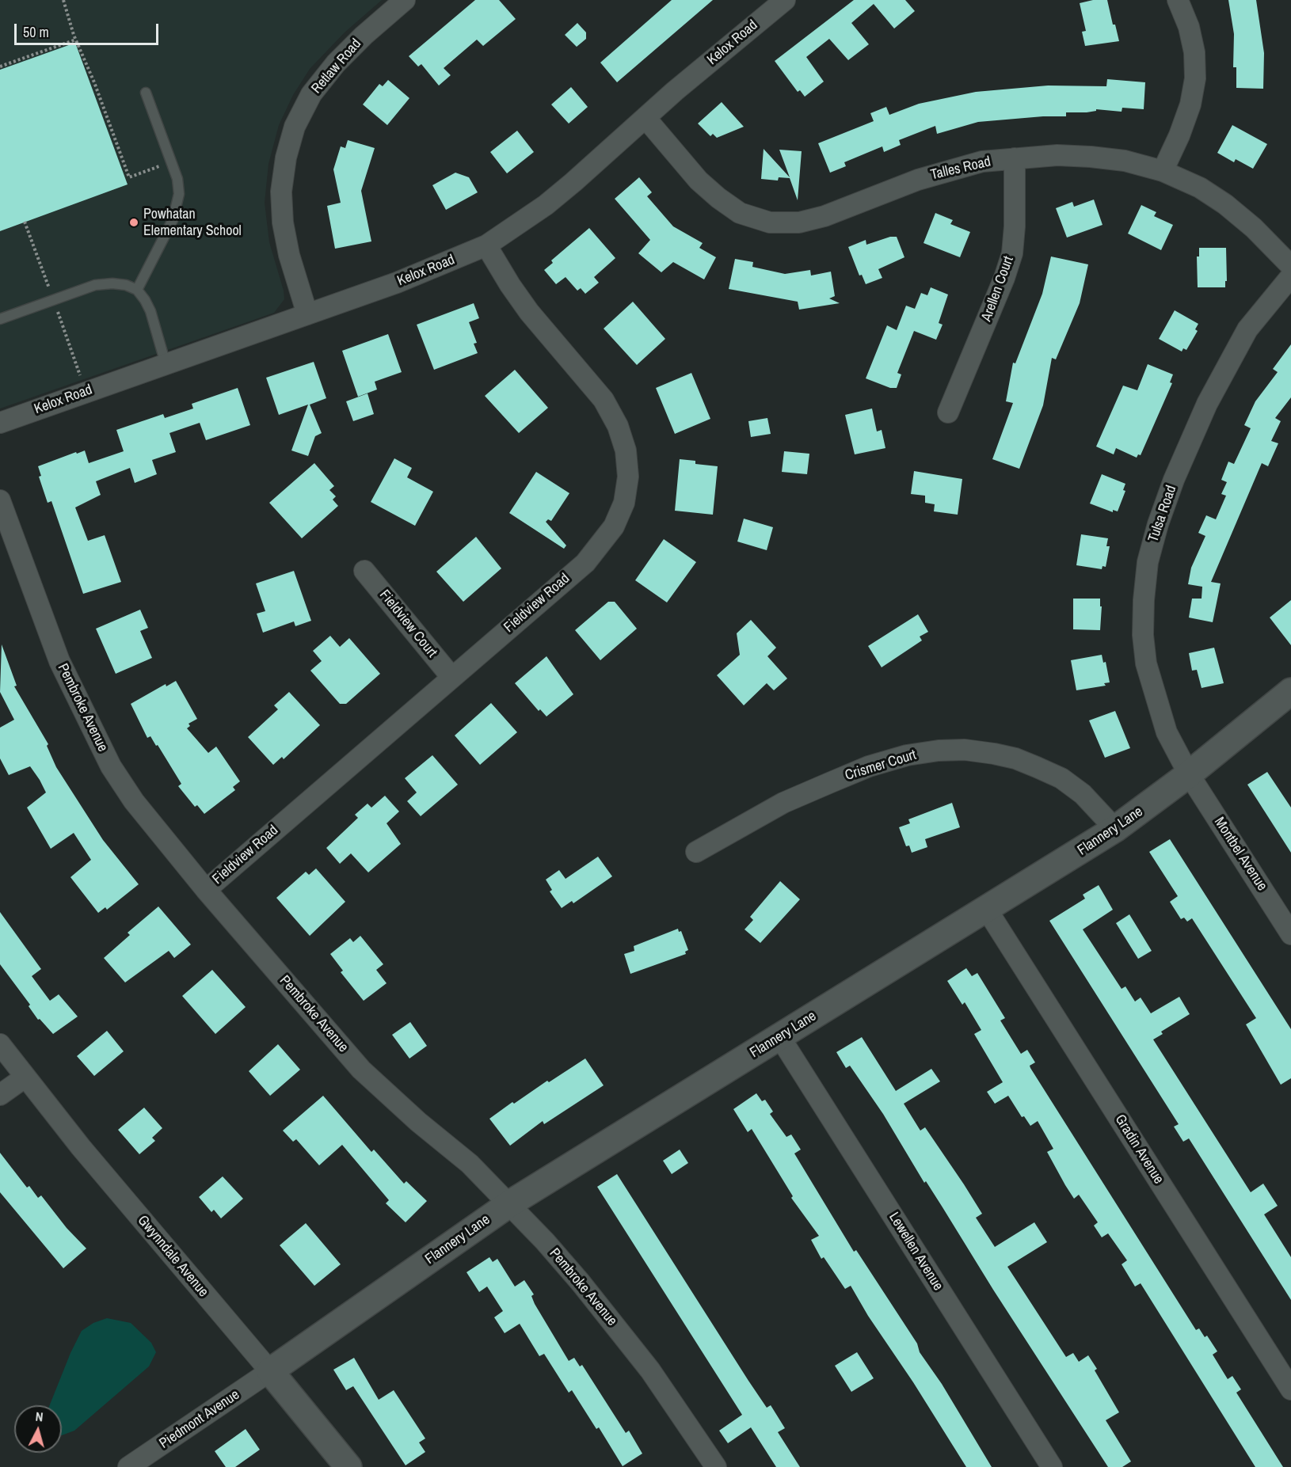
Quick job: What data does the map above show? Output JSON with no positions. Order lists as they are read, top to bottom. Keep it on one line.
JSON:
{"streets":{"street":["Kelox Road","Retlaw Road","Talles Road","Arellen Court","Tulsa Road","Fieldview Road","Fieldview Court","Pembroke Avenue","Crismer Court","Flannery Lane","Montbel Avenue","Gradin Avenue","Lewellen Avenue","Gwynndale Avenue","Piedmont Avenue"]},"crossings":[["Kelox Road","Retlaw Road"],["Kelox Road","Talles Road"],["Kelox Road","Fieldview Road"],["Talles Road","Arellen Court"],["Tulsa Road","Flannery Lane"],["Tulsa Road","Montbel Avenue"],["Fieldview Road","Fieldview Court"],["Fieldview Road","Pembroke Avenue"],["Pembroke Avenue","Flannery Lane"],["Crismer Court","Flannery Lane"],["Flannery Lane","Montbel Avenue"],["Flannery Lane","Gradin Avenue"],["Flannery Lane","Lewellen Avenue"],["Flannery Lane","Gwynndale Avenue"],["Flannery Lane","Piedmont Avenue"],["Gwynndale Avenue","Piedmont Avenue"]],"places":["Powhatan Elementary School"],"scale_bar":"50 m","north":"top"}
